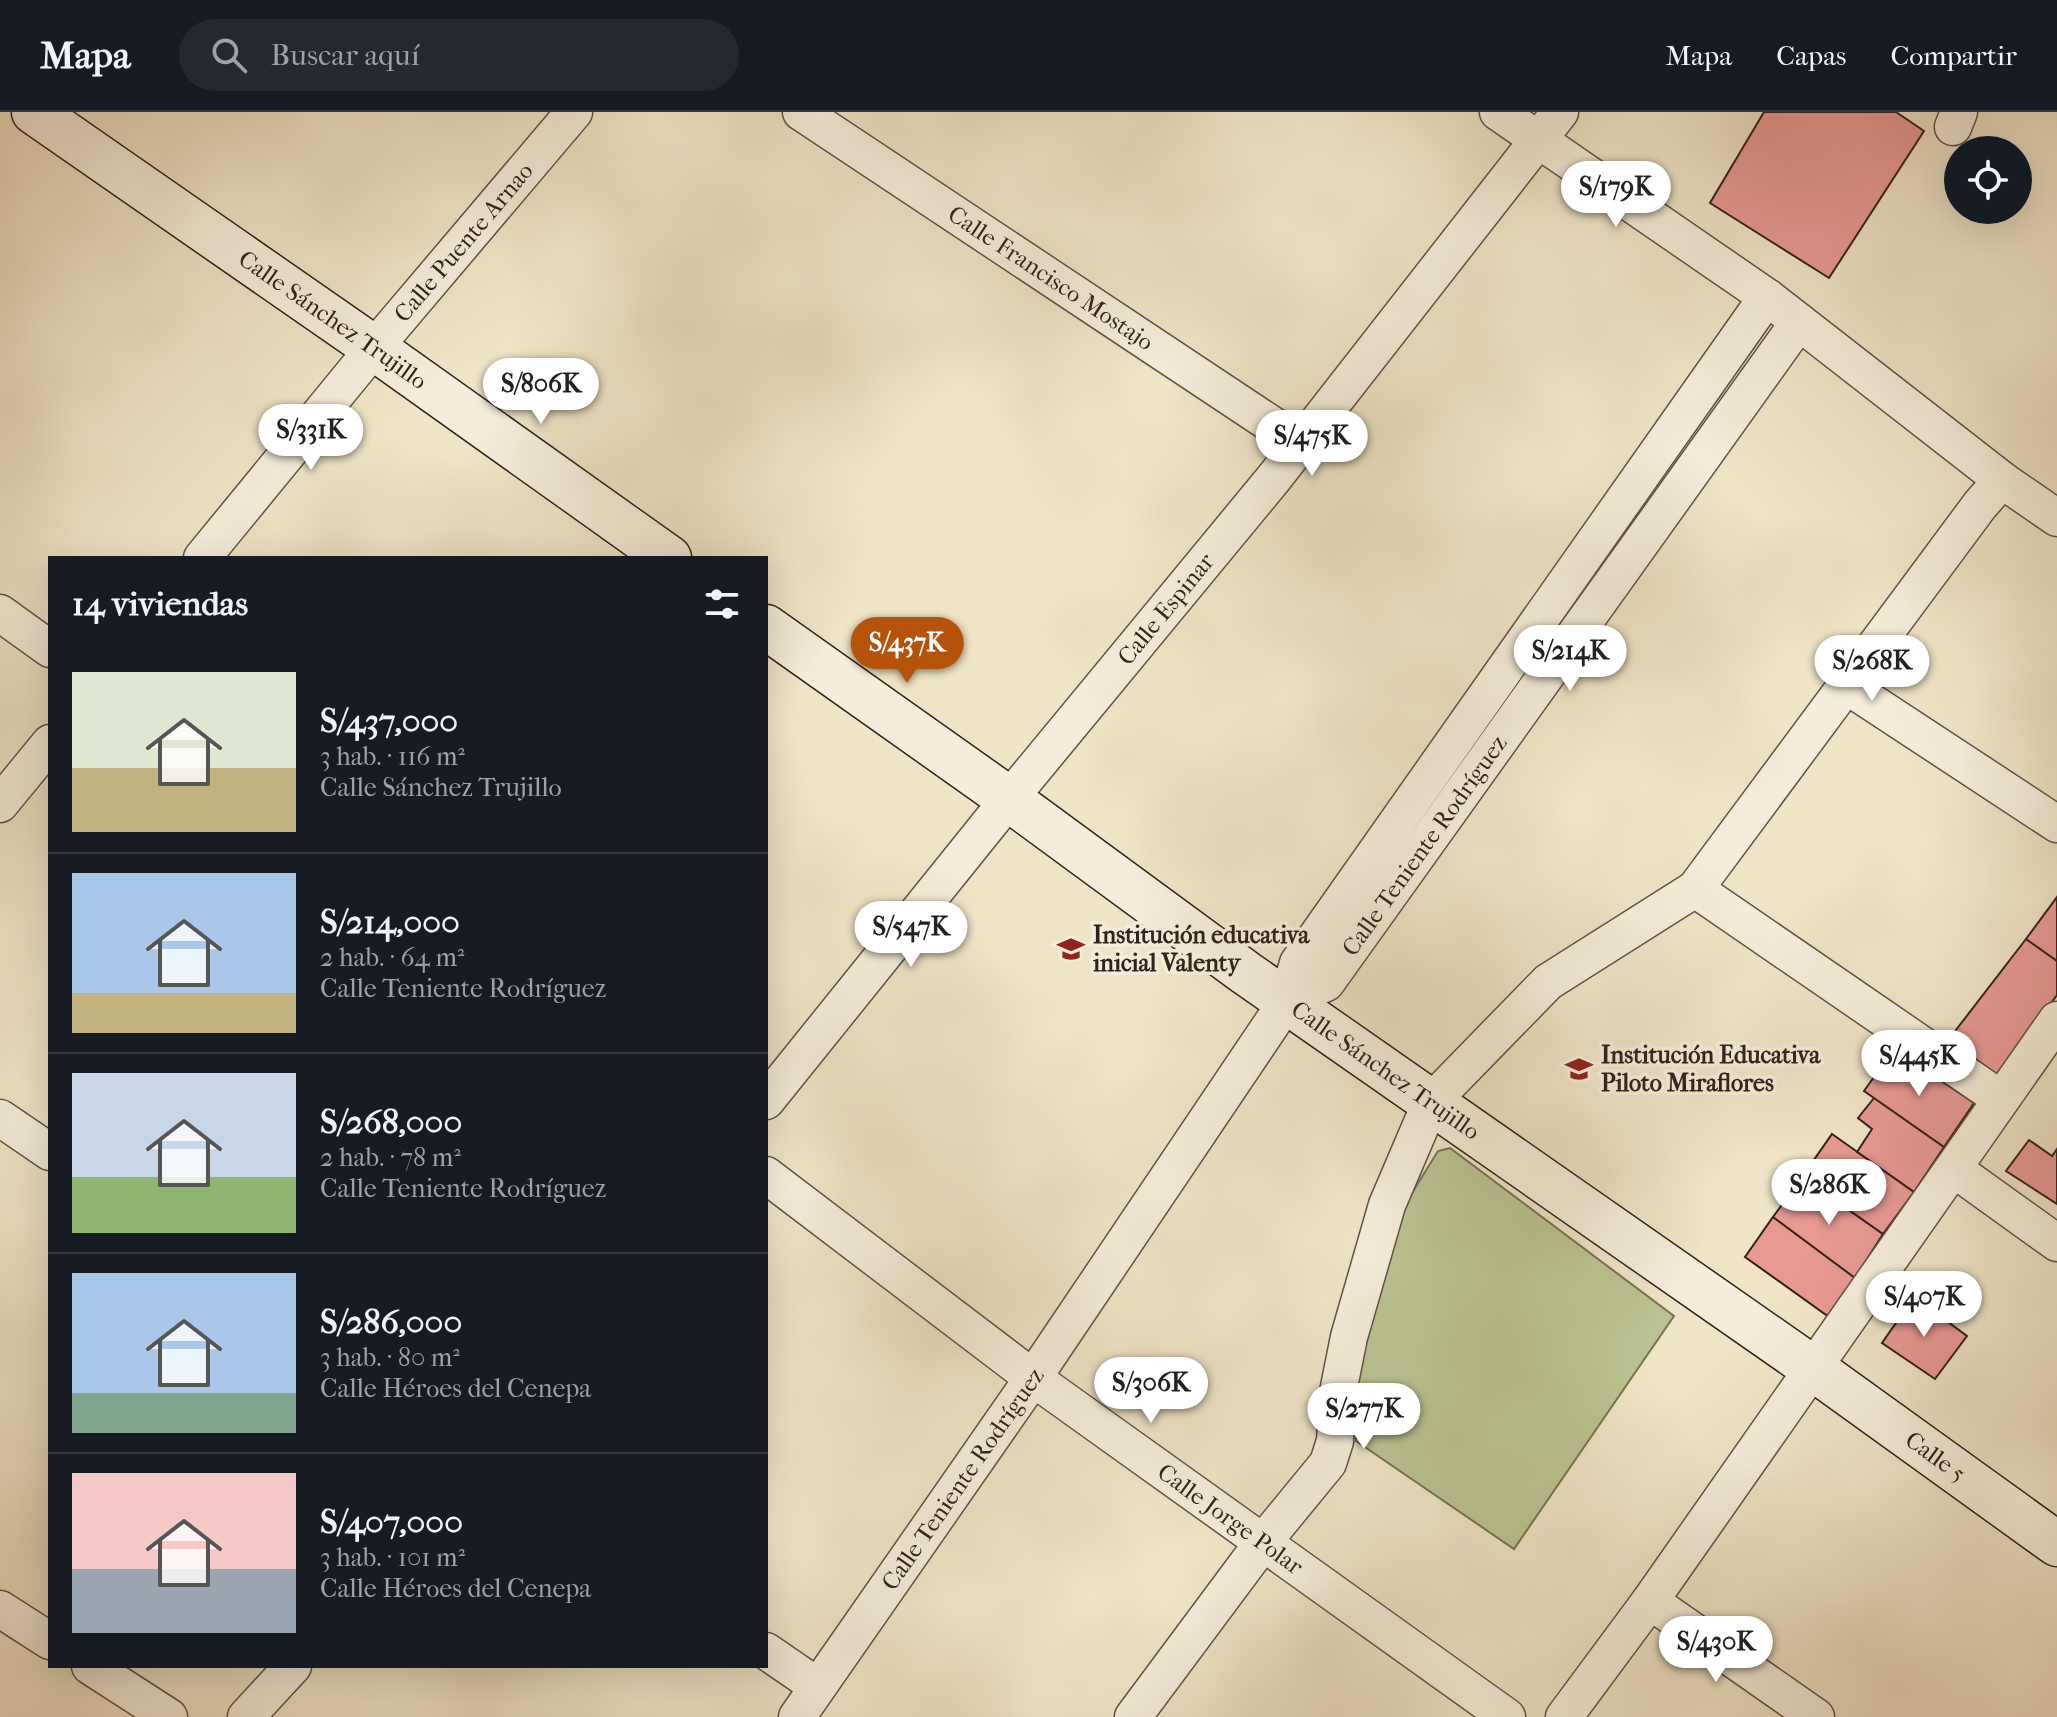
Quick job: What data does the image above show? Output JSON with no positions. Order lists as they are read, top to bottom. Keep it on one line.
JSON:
{"streets":{"street":["Calle Puente Arnao","Calle Francisco Mostajo","Calle Sánchez Trujillo","Calle Espinar","Calle Teniente Rodríguez","Calle 5","Calle Jorge Polar"]},"crossings":[["Calle Puente Arnao","Calle Sánchez Trujillo"],["Calle Francisco Mostajo","Calle Espinar"],["Calle Sánchez Trujillo","Calle Espinar"],["Calle Sánchez Trujillo","Calle Teniente Rodríguez"],["Calle Sánchez Trujillo","Calle 5"],["Calle Teniente Rodríguez","Calle Jorge Polar"]],"places":{"school or university":["Institución educativa inicial Valenty","Institución Educativa Piloto Miraflores"]},"page":{"header":"Mapa","search":"Buscar aquí","nav":["Mapa","Capas","Compartir"],"price":["S/179K","S/806K","S/331K","S/475K","S/437K","S/214K","S/268K","S/547K","S/445K","S/286K","S/407K","S/306K","S/277K","S/430K"],"heading":"14 viviendas","list":[{"name":"S/437,000","note":"3 hab. · 116 m² · Calle Sánchez Trujillo"},{"name":"S/214,000","note":"2 hab. · 64 m² · Calle Teniente Rodríguez"},{"name":"S/268,000","note":"2 hab. · 78 m² · Calle Teniente Rodríguez"},{"name":"S/286,000","note":"3 hab. · 80 m² · Calle Héroes del Cenepa"},{"name":"S/407,000","note":"3 hab. · 101 m² · Calle Héroes del Cenepa"}]}}
